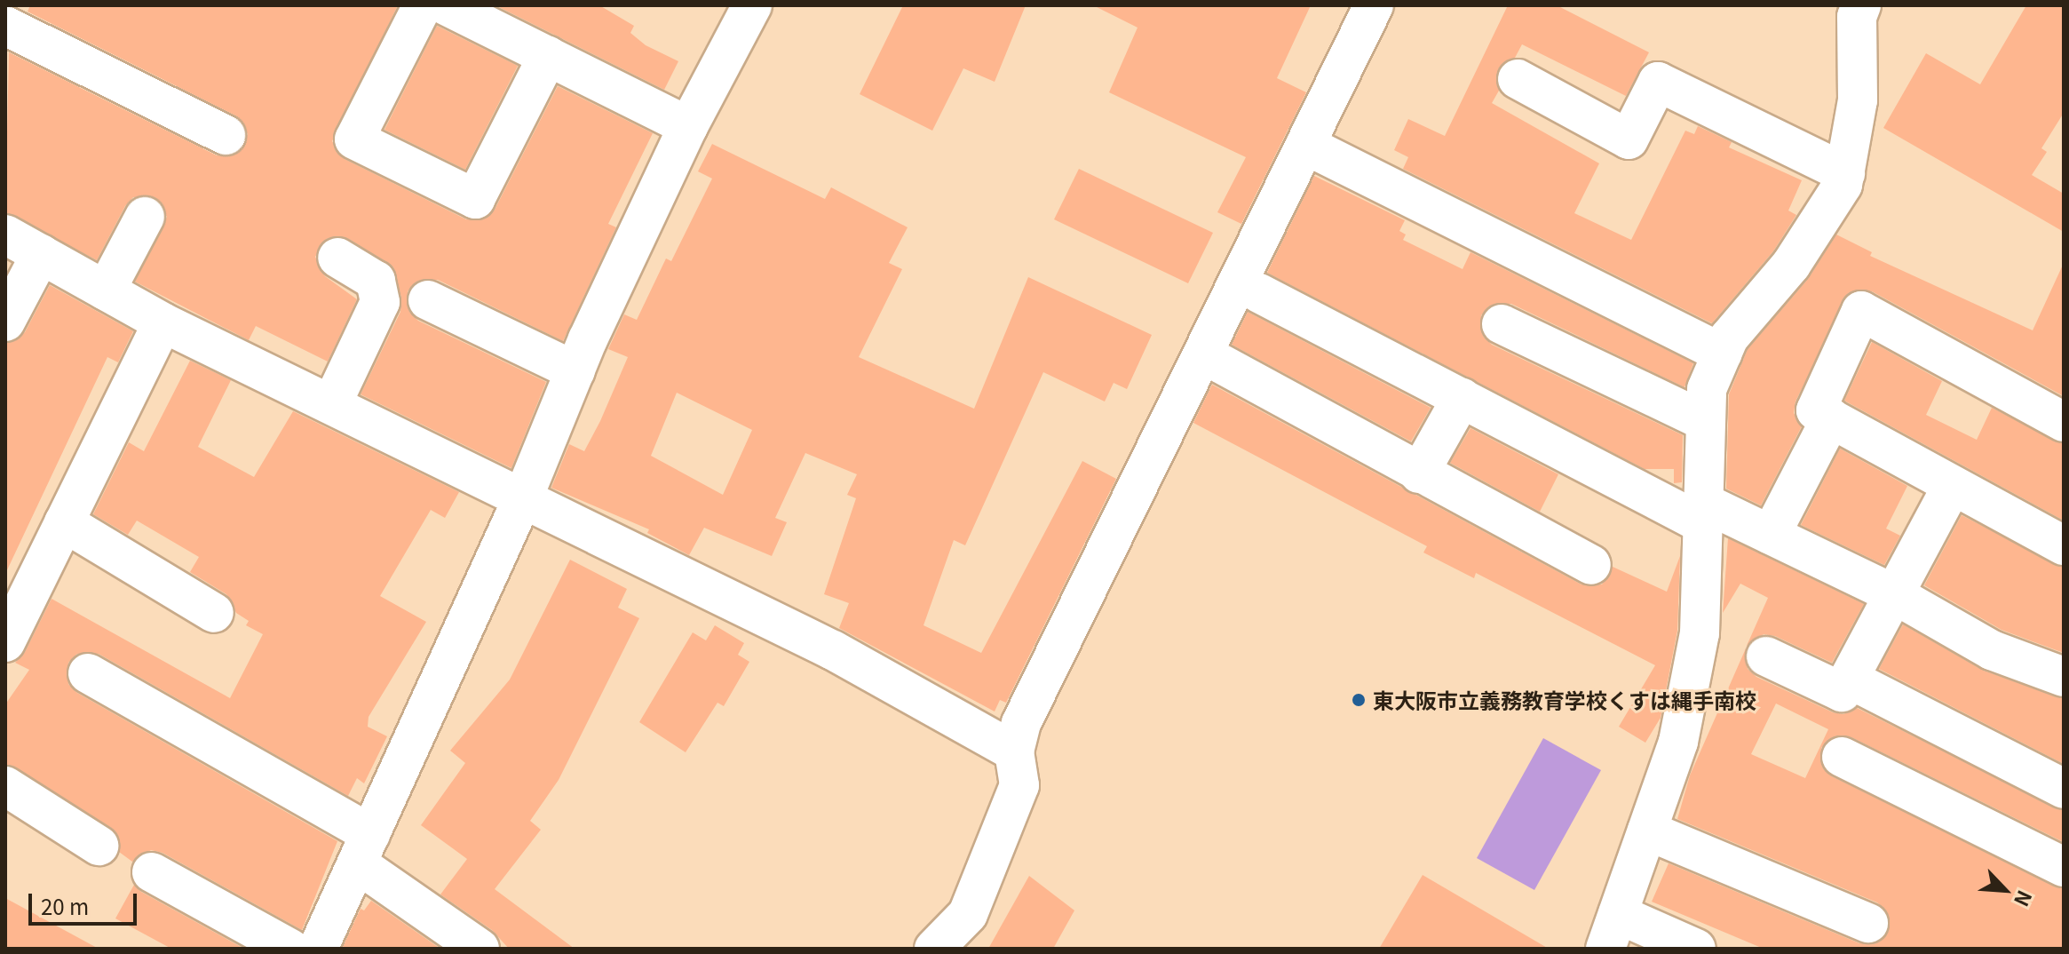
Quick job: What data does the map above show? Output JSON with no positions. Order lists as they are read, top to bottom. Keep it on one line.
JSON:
{"places":["東大阪市立義務教育学校くすは縄手南校"],"scale_bar":"20 m","north":"bottom right"}
